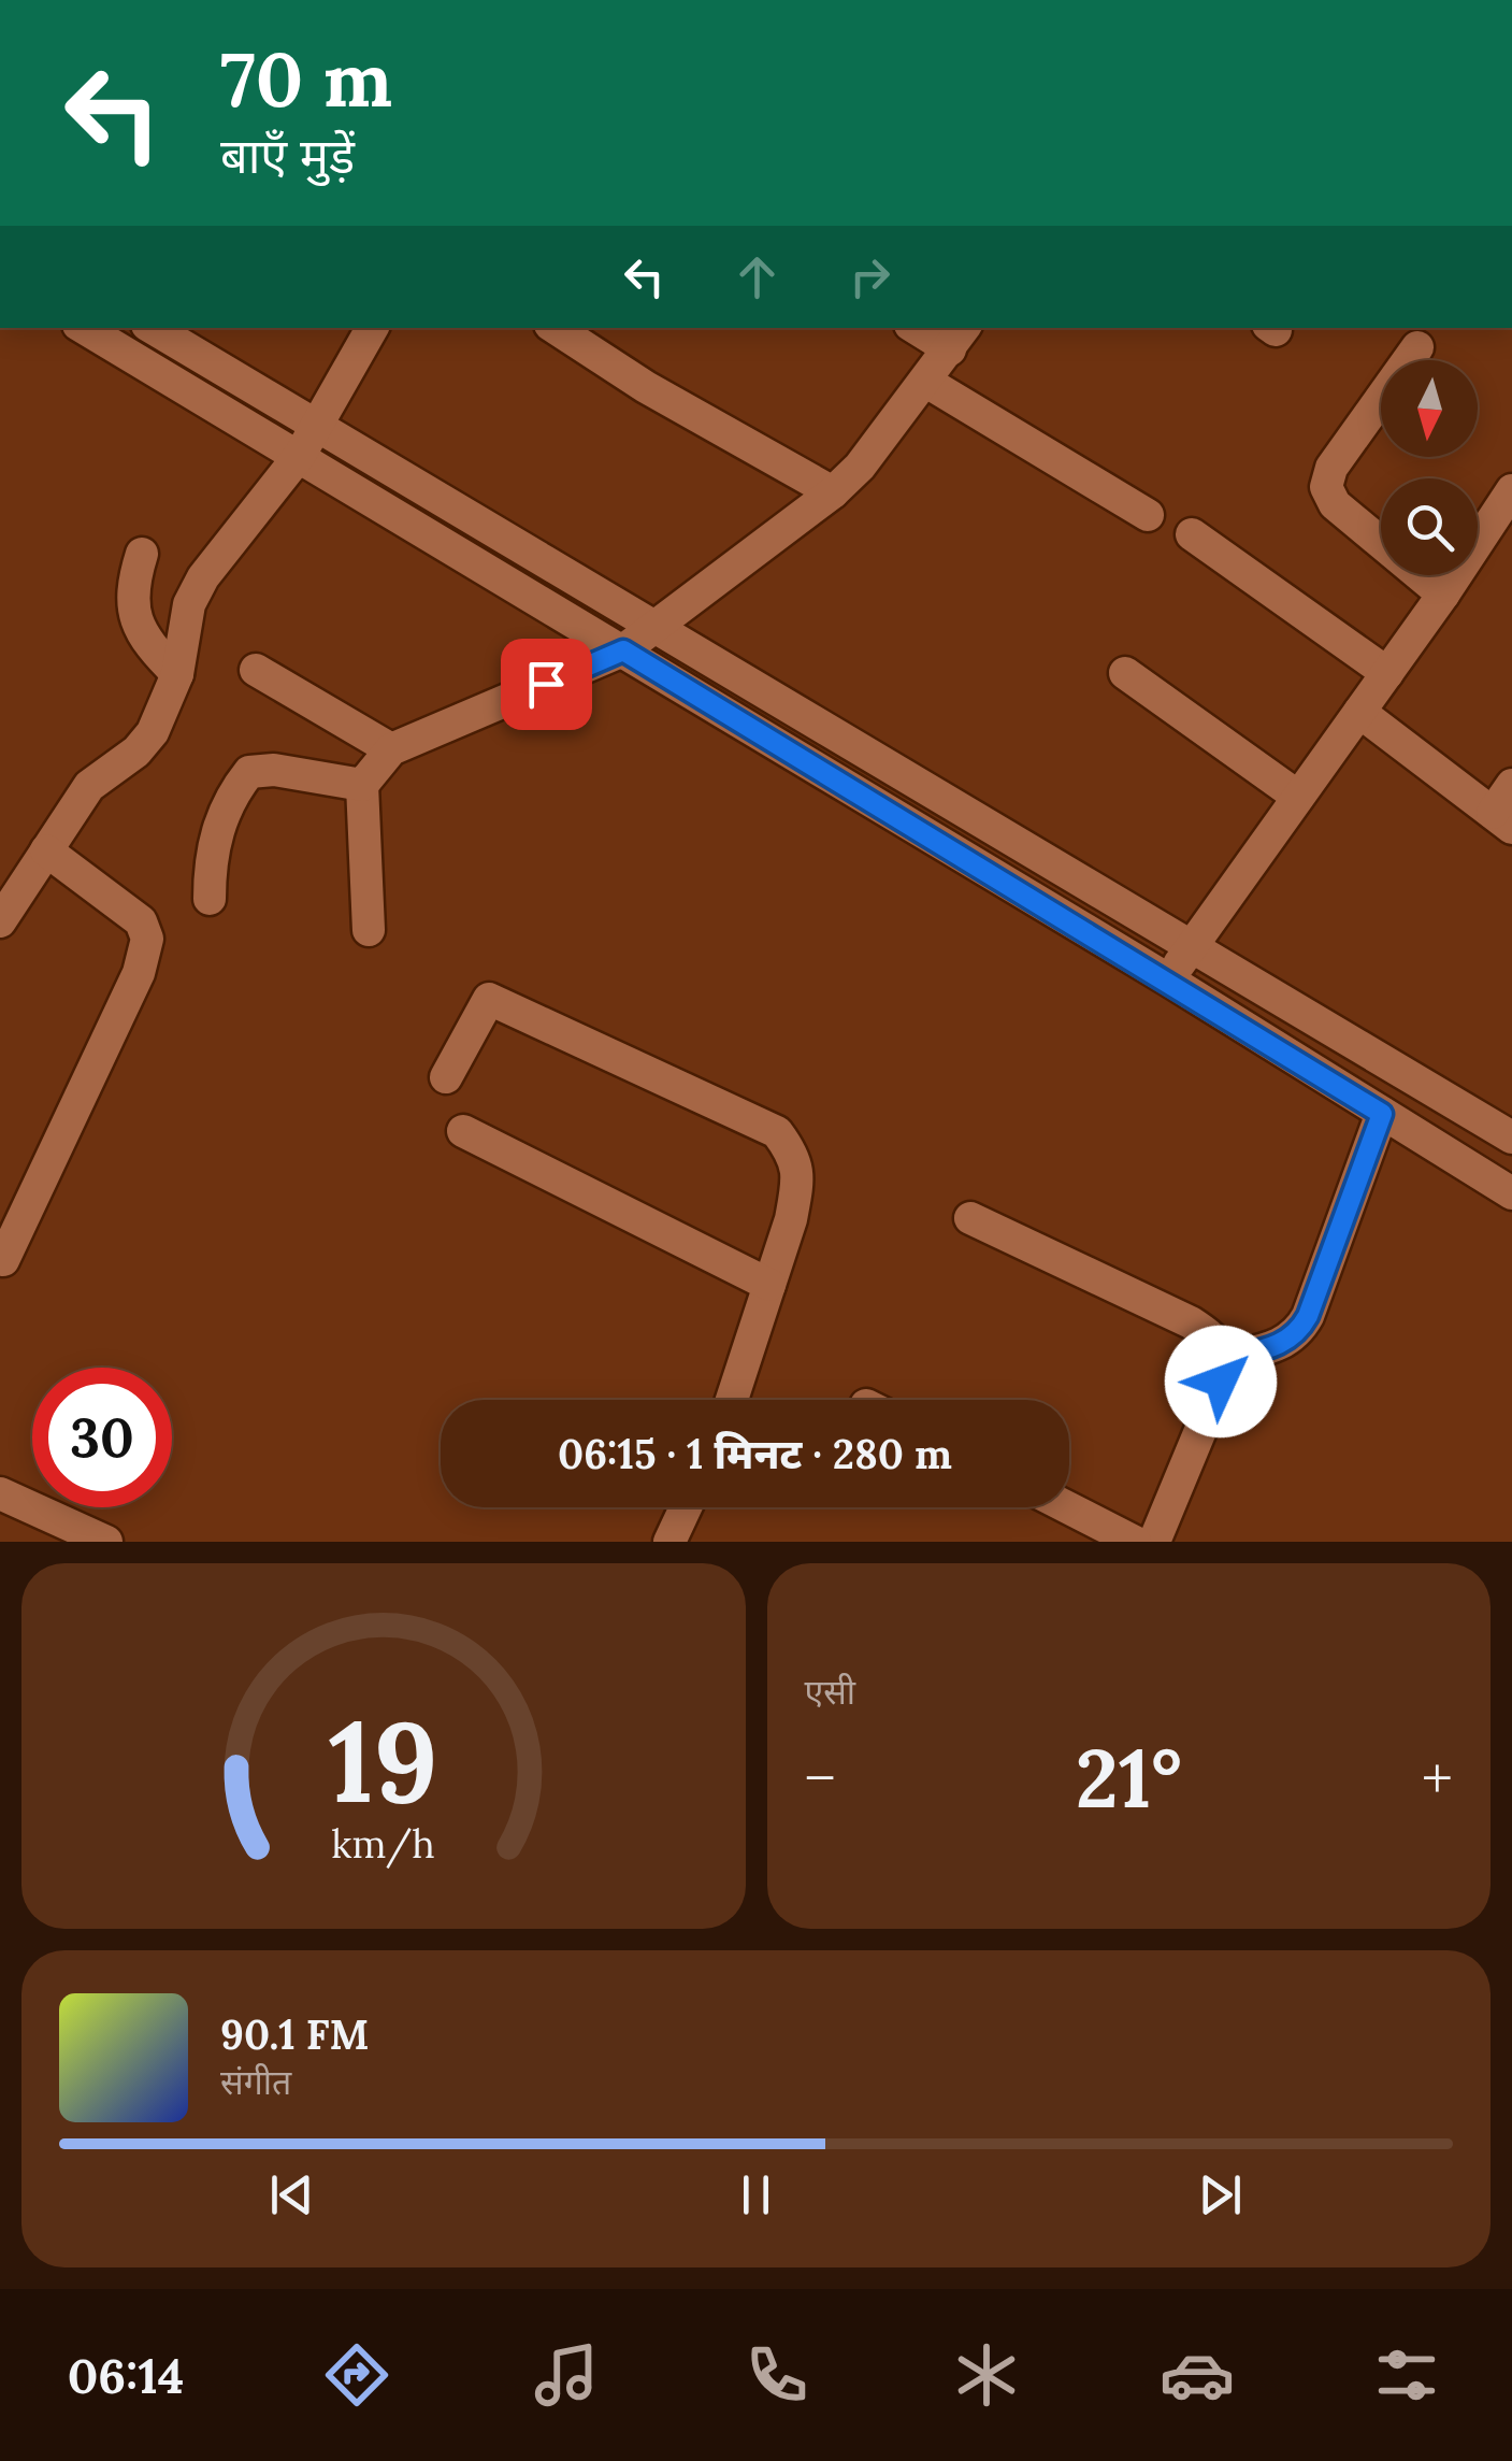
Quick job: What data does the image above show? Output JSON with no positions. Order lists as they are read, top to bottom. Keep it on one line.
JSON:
{"north":"bottom","page":{"turn":["70 m","बाएँ मुड़ें"],"limit":"30","trip":"06:15 · 1 मिनट · 280 m","tile":"एसी","heat":["−","21°","+"],"song":["90.1 FM","संगीत"],"tabs":"06:14","gauge":["19","km/h"]}}
